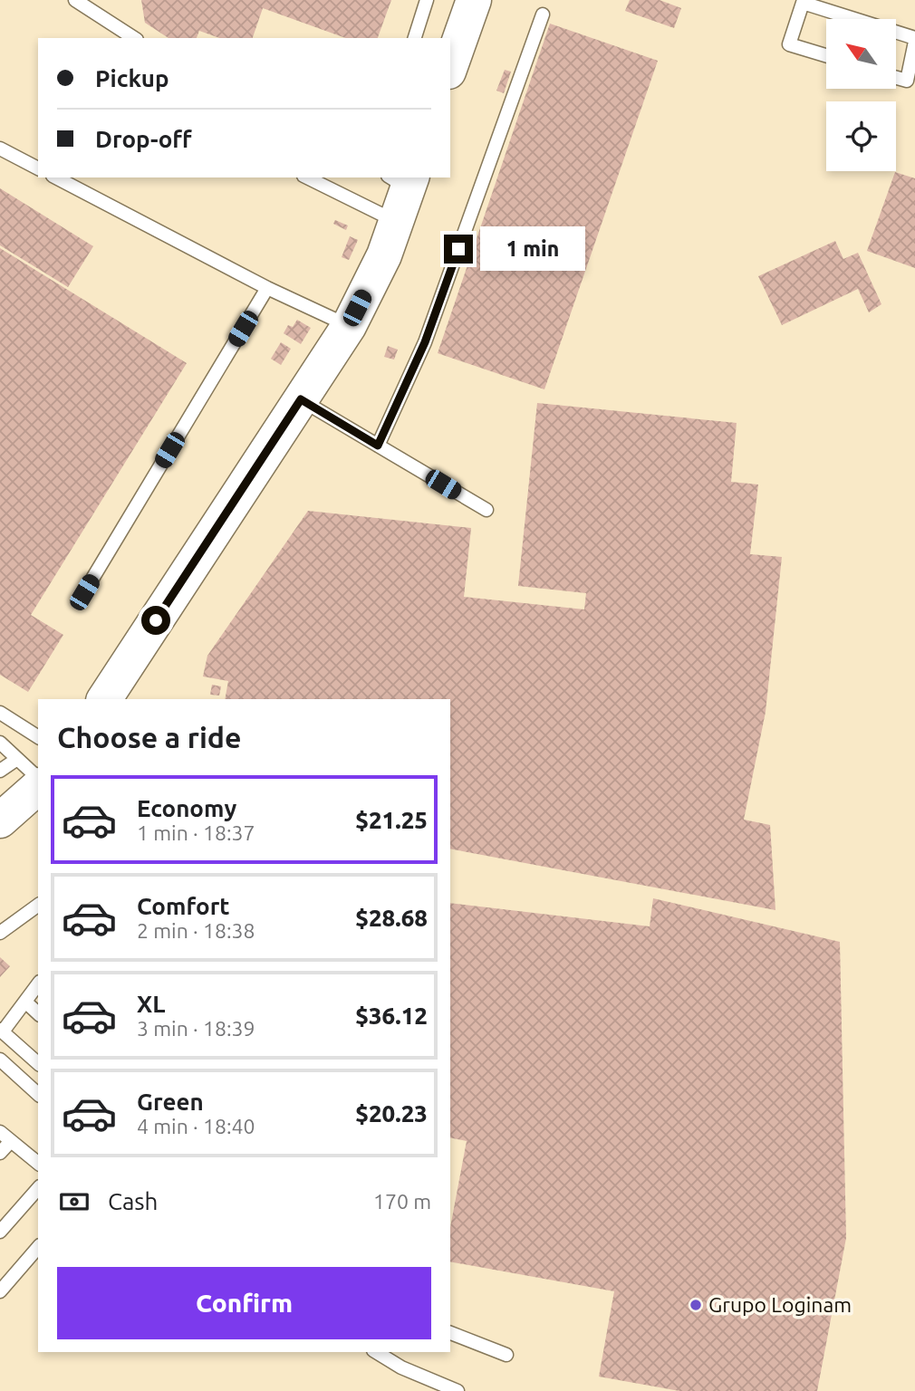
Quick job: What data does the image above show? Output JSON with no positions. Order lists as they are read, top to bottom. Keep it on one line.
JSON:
{"places":["Grupo Loginam"],"north":"top left","page":{"banner":["Pickup","Drop-off"],"bubble":"1 min","heading":"Choose a ride","list":[{"name":"Economy","note":"1 min · 18:37","value":"$21.25"},{"name":"Comfort","note":"2 min · 18:38","value":"$28.68"},{"name":"XL","note":"3 min · 18:39","value":"$36.12"},{"name":"Green","note":"4 min · 18:40","value":"$20.23"}],"pay":["Cash","170 m"],"buttons":"Confirm"}}
